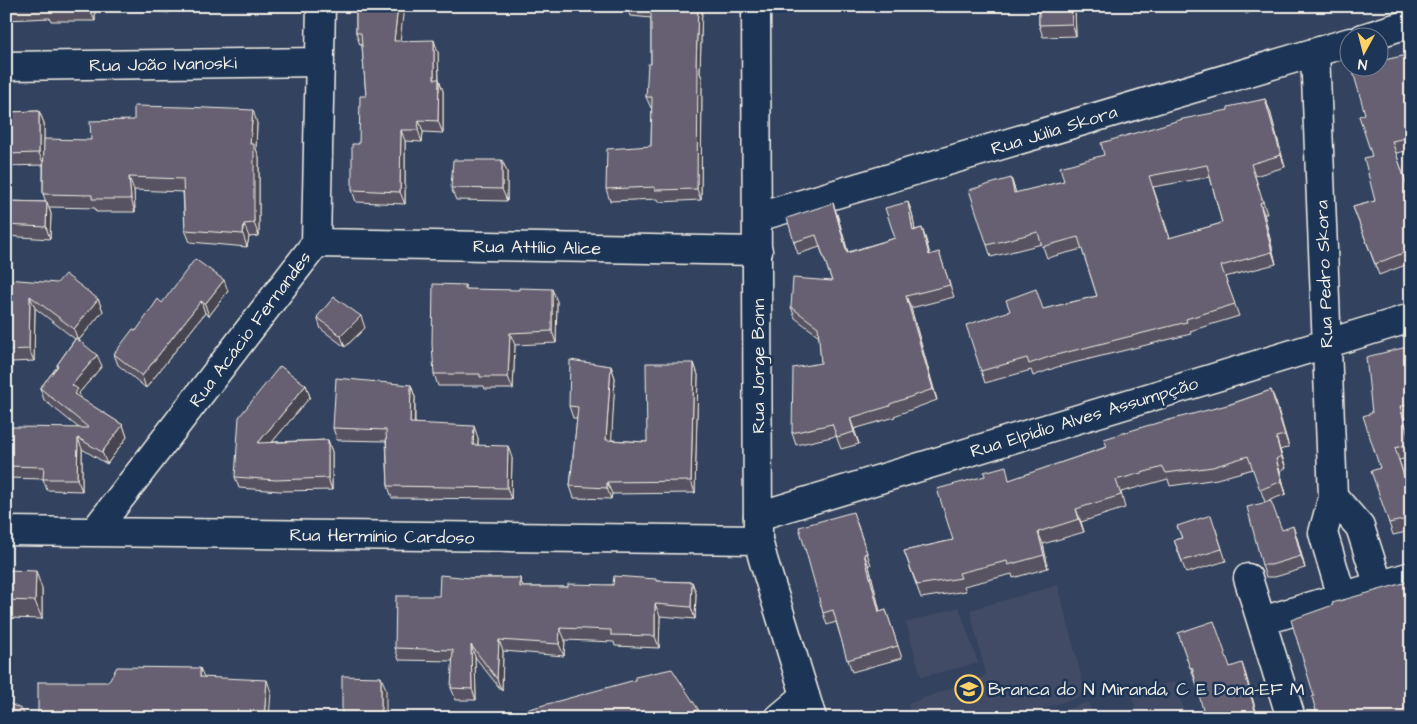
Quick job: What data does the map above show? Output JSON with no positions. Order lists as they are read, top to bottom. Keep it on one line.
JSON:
{"streets":{"street":["Rua João Ivanoski","Rua Júlia Skora","Rua Attílio Alice","Rua Pedro Skora","Rua Acácio Fernandes","Rua Jorge Bonn","Rua Elpídio Alves Assumpção","Rua Hermínio Cardoso"]},"crossings":[["Rua João Ivanoski","Rua Acácio Fernandes"],["Rua Júlia Skora","Rua Pedro Skora"],["Rua Júlia Skora","Rua Jorge Bonn"],["Rua Attílio Alice","Rua Acácio Fernandes"],["Rua Attílio Alice","Rua Jorge Bonn"],["Rua Pedro Skora","Rua Elpídio Alves Assumpção"],["Rua Acácio Fernandes","Rua Hermínio Cardoso"],["Rua Jorge Bonn","Rua Elpídio Alves Assumpção"],["Rua Jorge Bonn","Rua Hermínio Cardoso"],["Rua Elpídio Alves Assumpção","Rua Hermínio Cardoso"]],"places":{"school or university":["Branca do N Miranda, C E Dona-EF M"]},"north":"bottom"}
